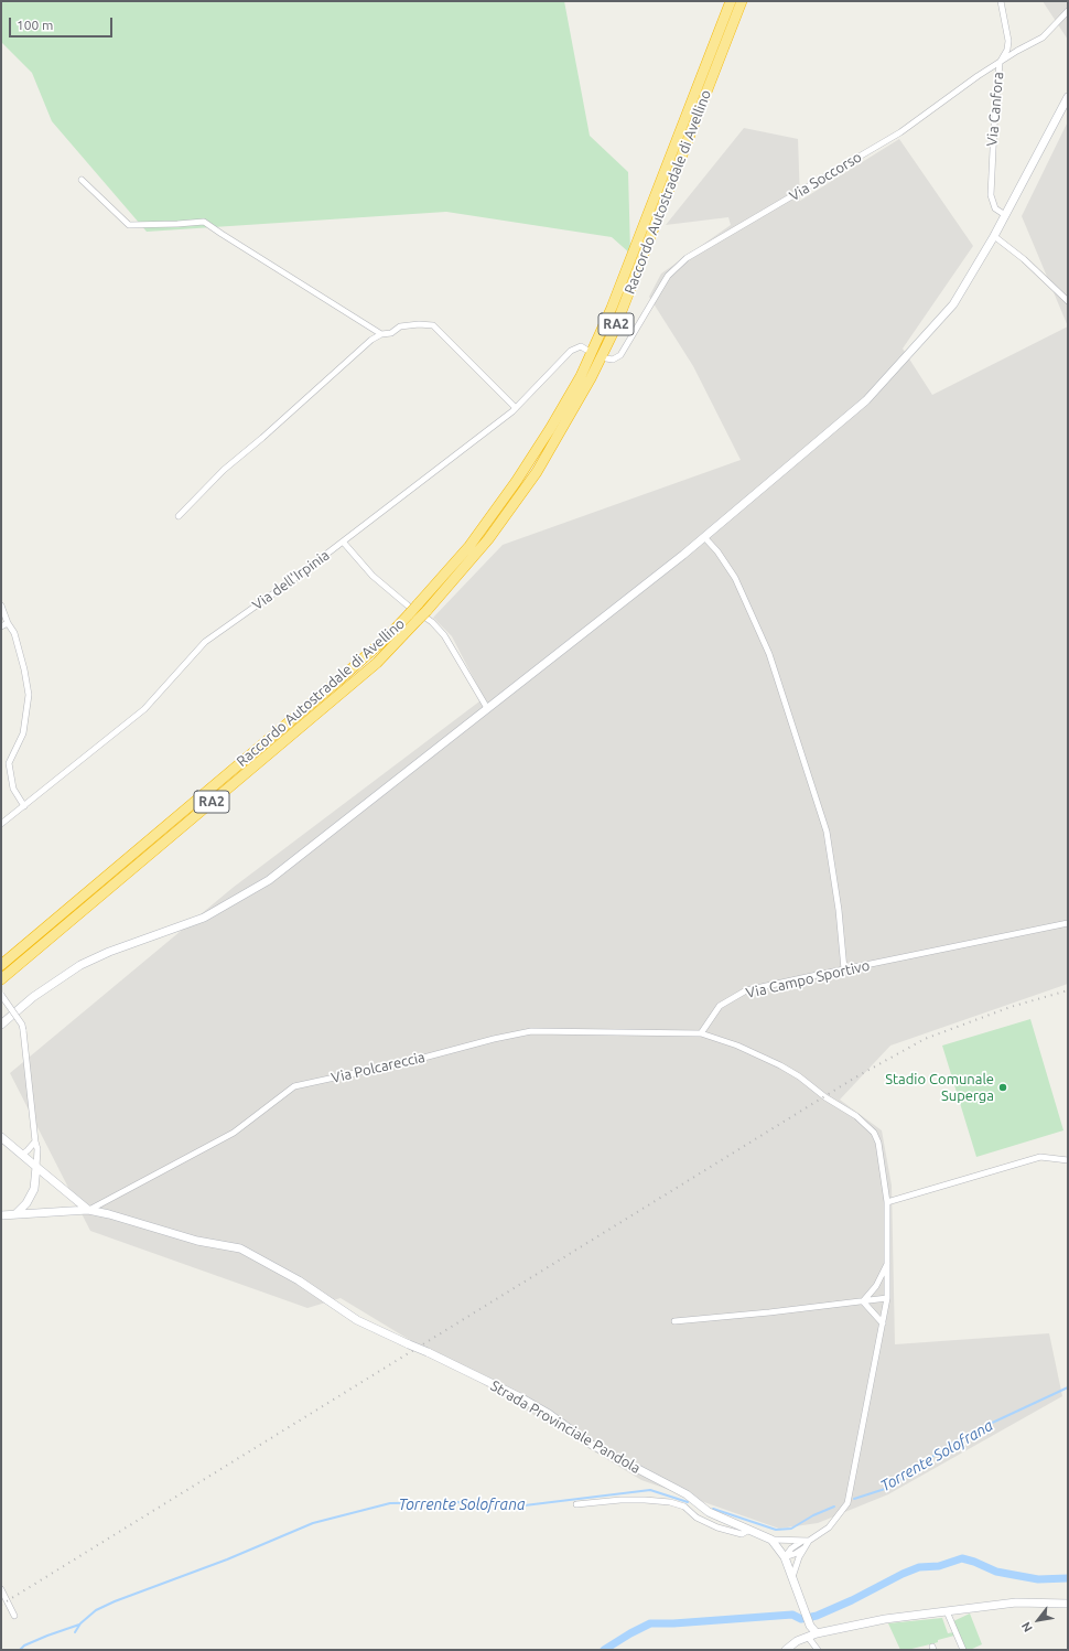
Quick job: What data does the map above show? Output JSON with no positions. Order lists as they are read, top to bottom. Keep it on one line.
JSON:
{"streets":{"highway":["Raccordo Autostradale di Avellino","RA2"],"street":["Via Canfora","Via Soccorso","Via dell'Irpinia","Via Campo Sportivo","Via Polcareccia","Strada Provinciale Pandola"]},"crossings":[["Via Canfora","Via Soccorso"],["Via Campo Sportivo","Via Polcareccia"],["Via Polcareccia","Strada Provinciale Pandola"]],"water":["Torrente Solofrana"],"places":["Stadio Comunale Superga"],"scale_bar":"100 m","north":"bottom left"}
